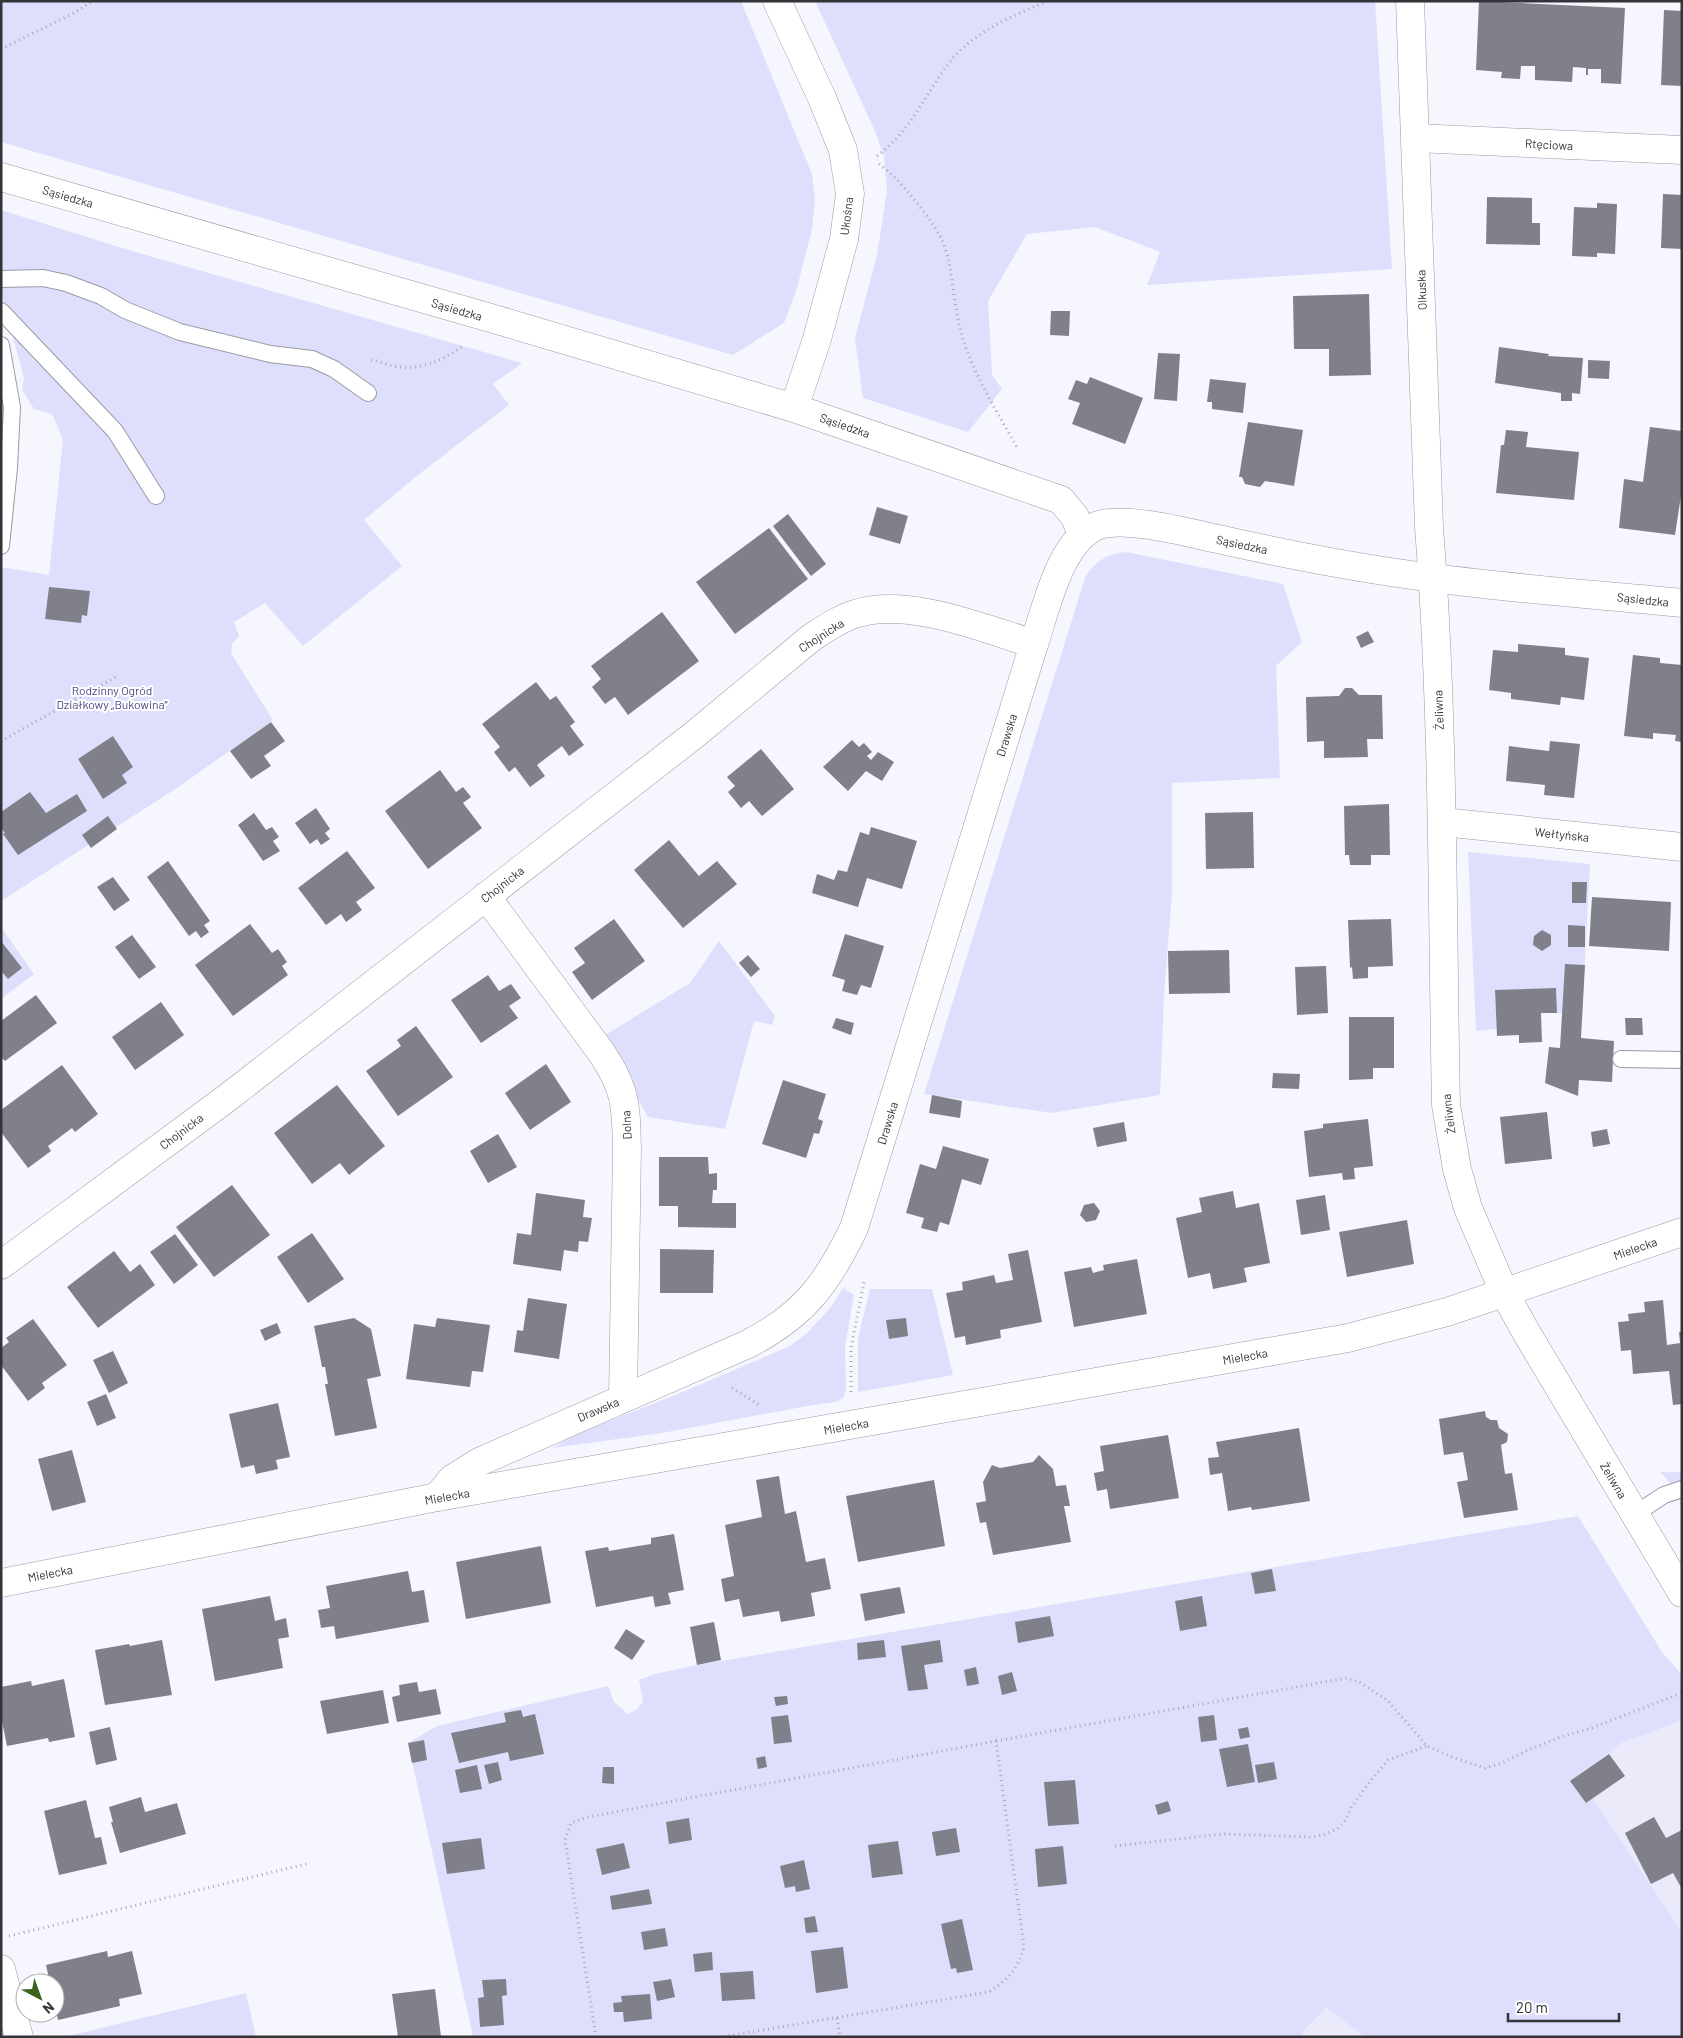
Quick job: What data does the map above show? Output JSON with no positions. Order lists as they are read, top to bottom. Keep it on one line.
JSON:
{"streets":{"street":["Rtęciowa","Sąsiedzka","Ukośna","Olkuska","Chojnicka","Żeliwna","Drawska","Wełtyńska","Dolna","Mielecka"]},"crossings":[["Rtęciowa","Olkuska"],["Sąsiedzka","Ukośna"],["Sąsiedzka","Olkuska"],["Sąsiedzka","Żeliwna"],["Sąsiedzka","Drawska"],["Olkuska","Żeliwna"],["Chojnicka","Drawska"],["Chojnicka","Dolna"],["Żeliwna","Wełtyńska"],["Żeliwna","Mielecka"],["Drawska","Dolna"],["Drawska","Mielecka"]],"parks":["Rodzinny Ogród Działkowy „Bukowina”"],"scale_bar":"20 m","north":"bottom right"}
